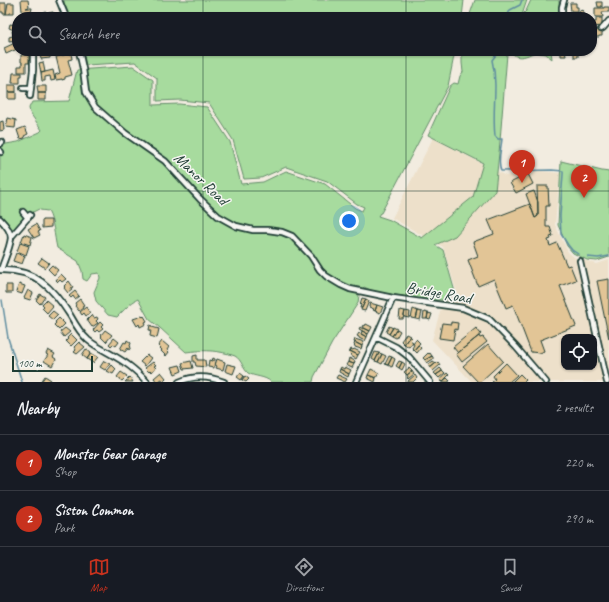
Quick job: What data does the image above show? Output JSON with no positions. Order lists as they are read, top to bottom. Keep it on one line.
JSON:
{"streets":{"street":["Manor Road","Bridge Road"]},"crossings":[["Manor Road","Bridge Road"]],"scale_bar":"100 m","page":{"search":"Search here","pins":["1","2"],"scale":"100 m","heading":["Nearby","2 results"],"list":[{"mark":"1","name":"Monster Gear Garage","note":"Shop","value":"220 m"},{"mark":"2","name":"Siston Common","note":"Park","value":"290 m"}],"nav":["Map","Directions","Saved"]}}
